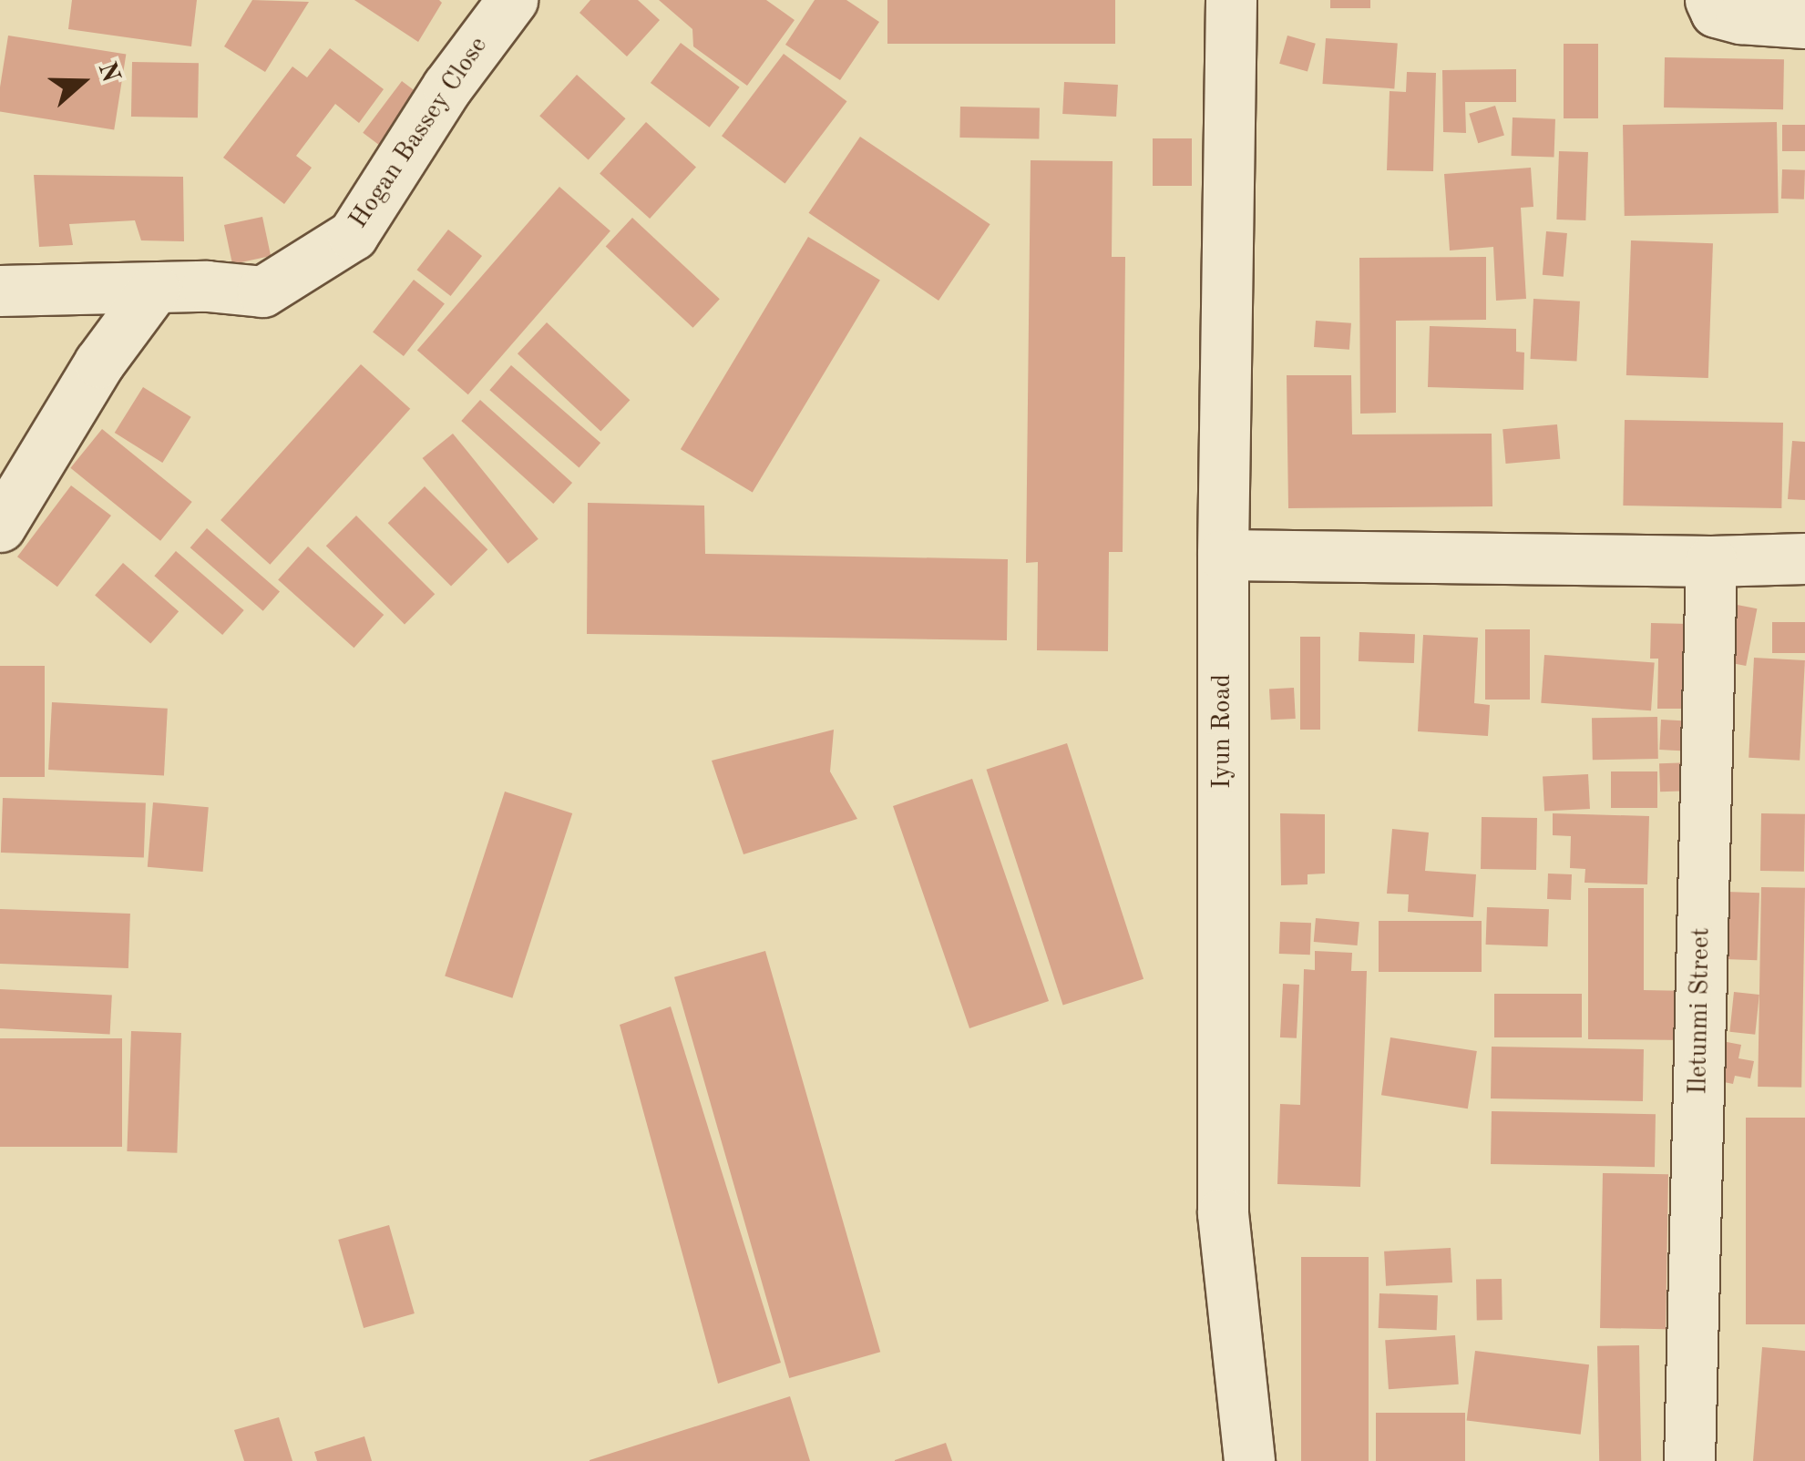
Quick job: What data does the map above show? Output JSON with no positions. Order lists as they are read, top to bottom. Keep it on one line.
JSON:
{"streets":{"street":["Hogan Bassey Close","Iyun Road","Iletunmi Street"]},"north":"right"}
